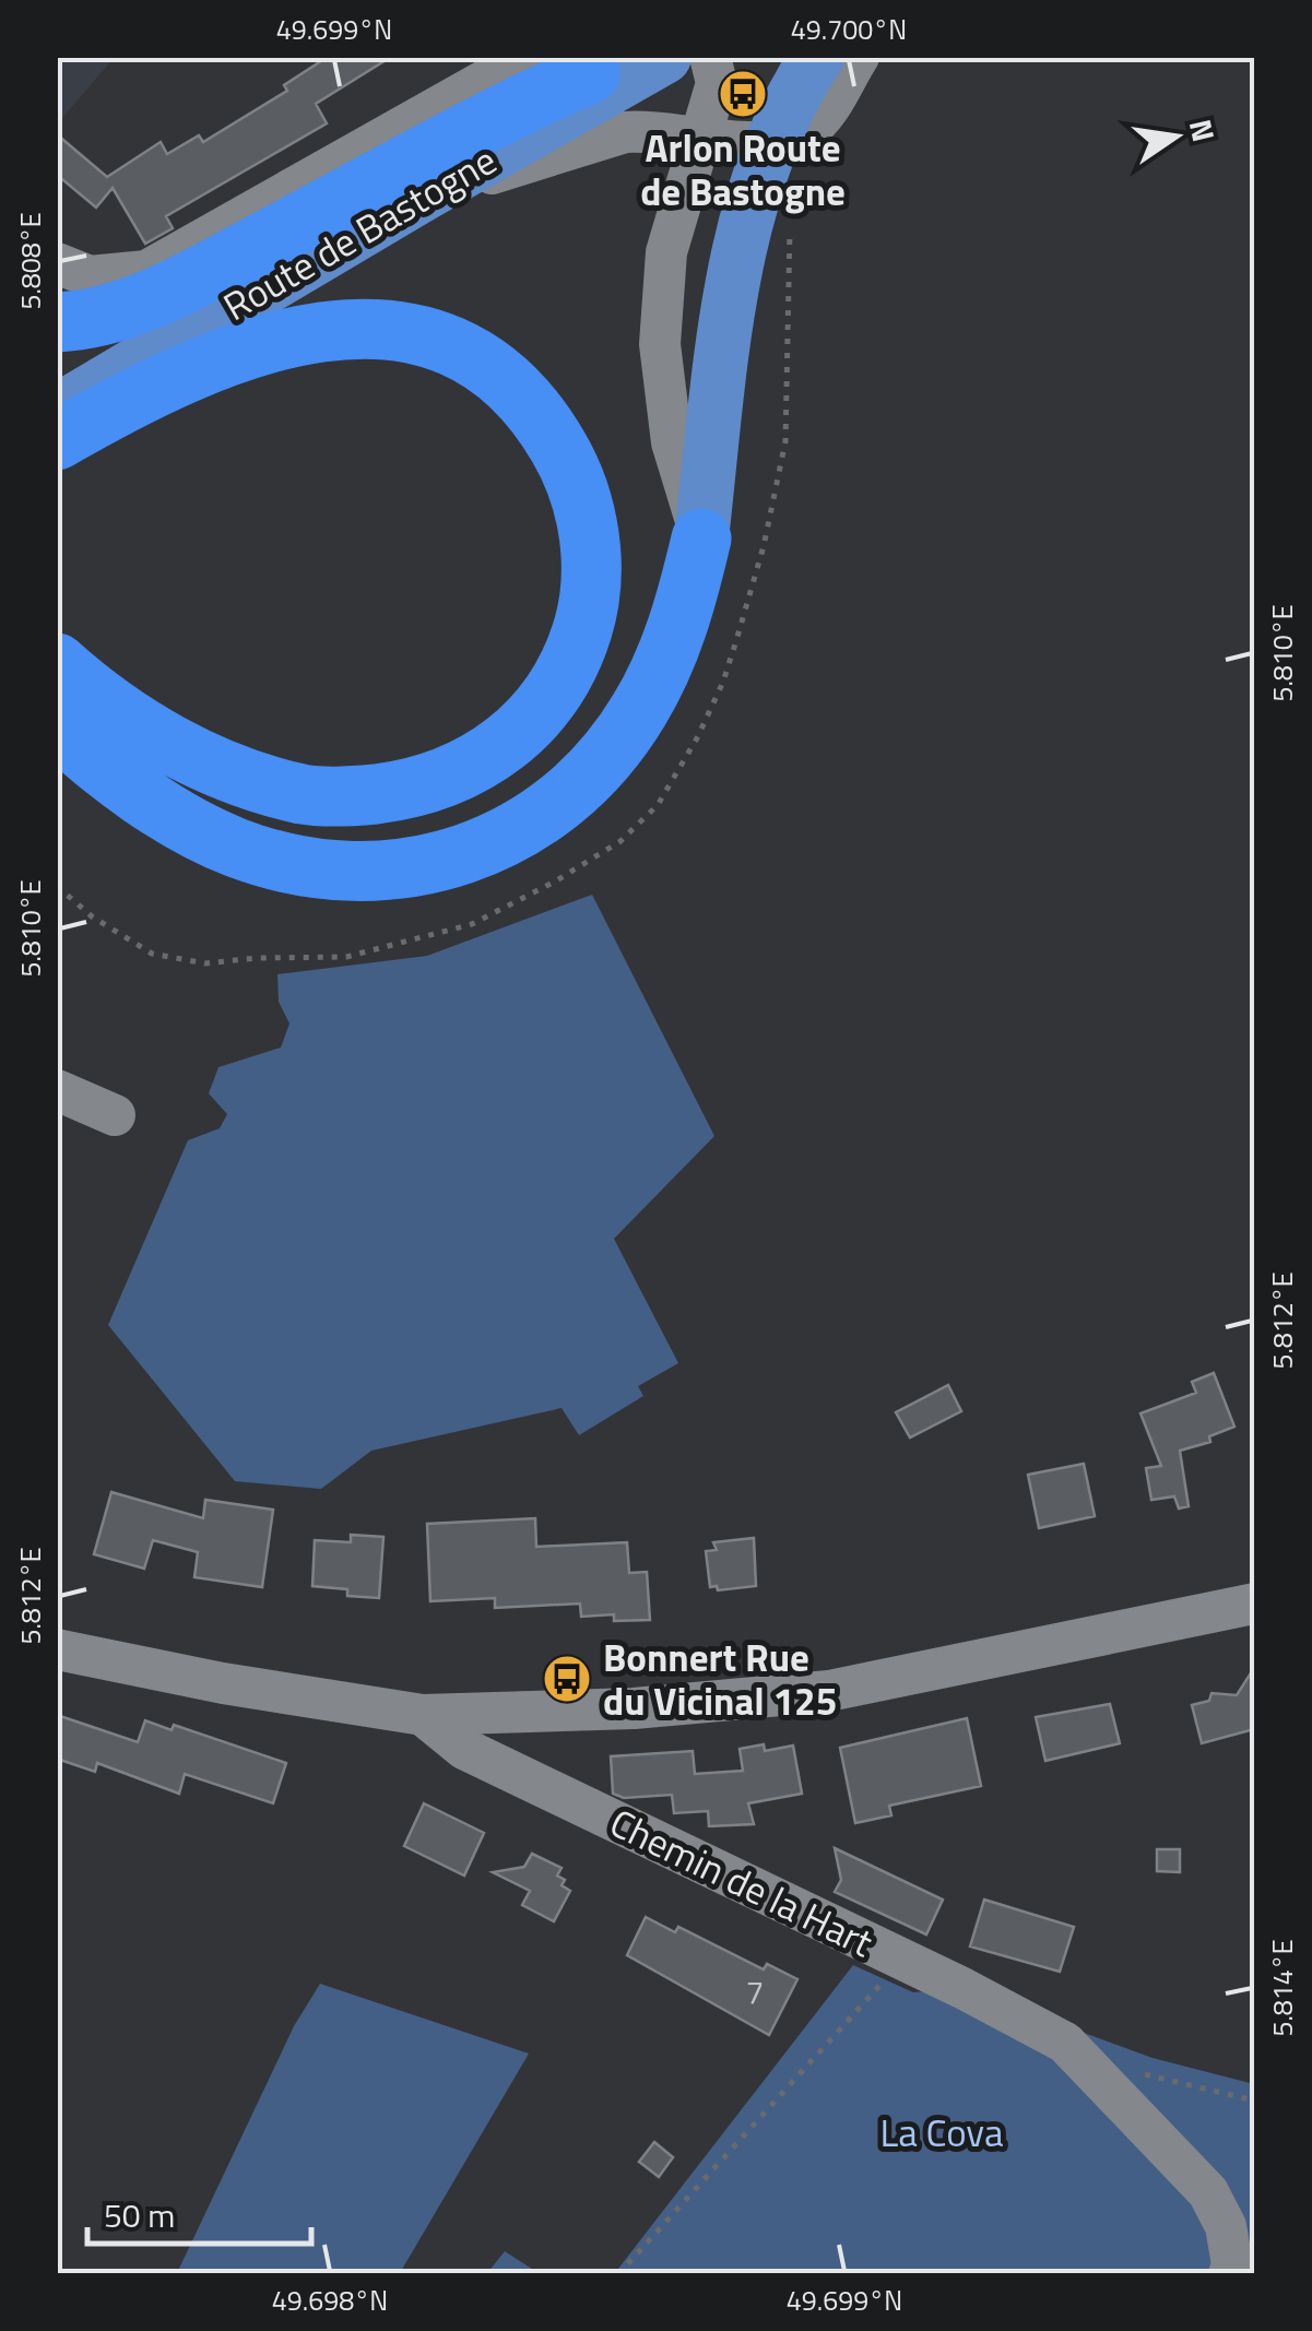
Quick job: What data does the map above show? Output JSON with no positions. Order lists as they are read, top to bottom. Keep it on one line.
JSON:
{"streets":{"main road":["Route de Bastogne"],"street":["Chemin de la Hart"]},"parks":["La Cova"],"places":{"bus stop":["Arlon Route de Bastogne","Bonnert Rue du Vicinal 125"]},"house_numbers":["7"],"scale_bar":"50 m","north":"right","coordinates":["49.699°N","49.700°N","5.808°E","5.810°E","5.812°E","5.814°E","49.698°N"]}
